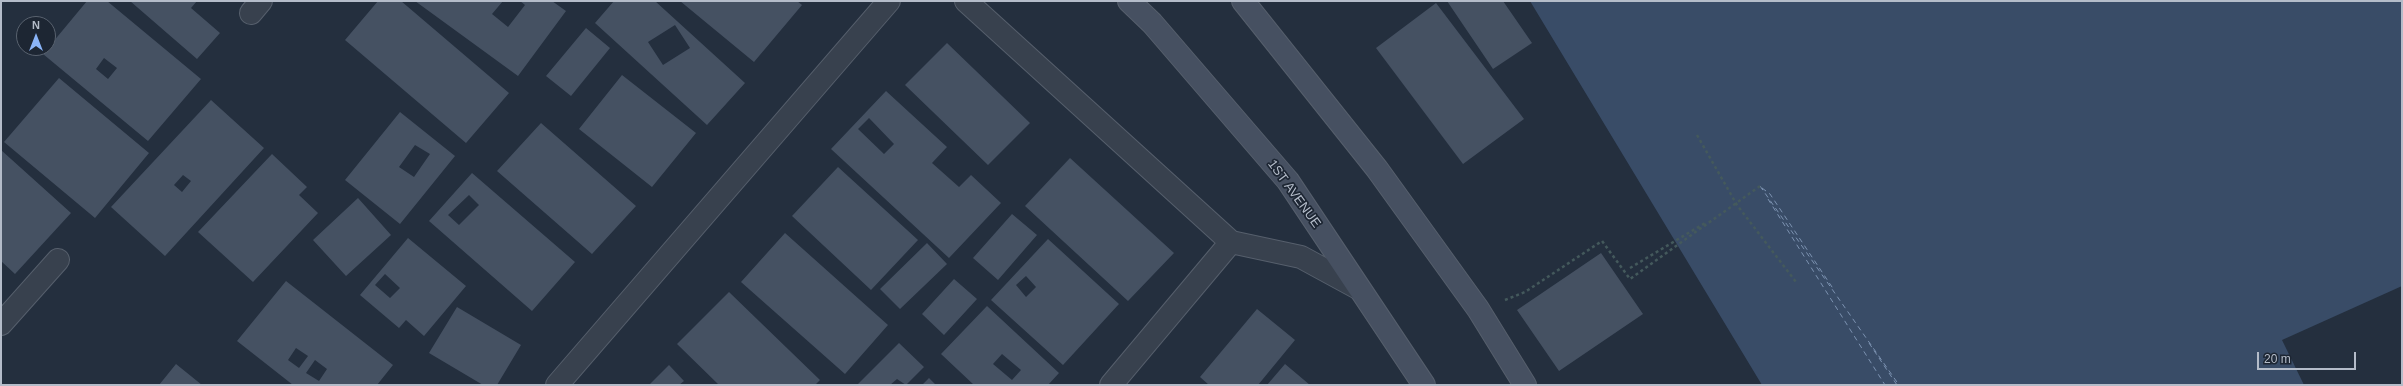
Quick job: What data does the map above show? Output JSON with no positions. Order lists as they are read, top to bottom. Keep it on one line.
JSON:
{"streets":{"main road":["1ST AVENUE"]},"scale_bar":"20 m","north":"top"}
